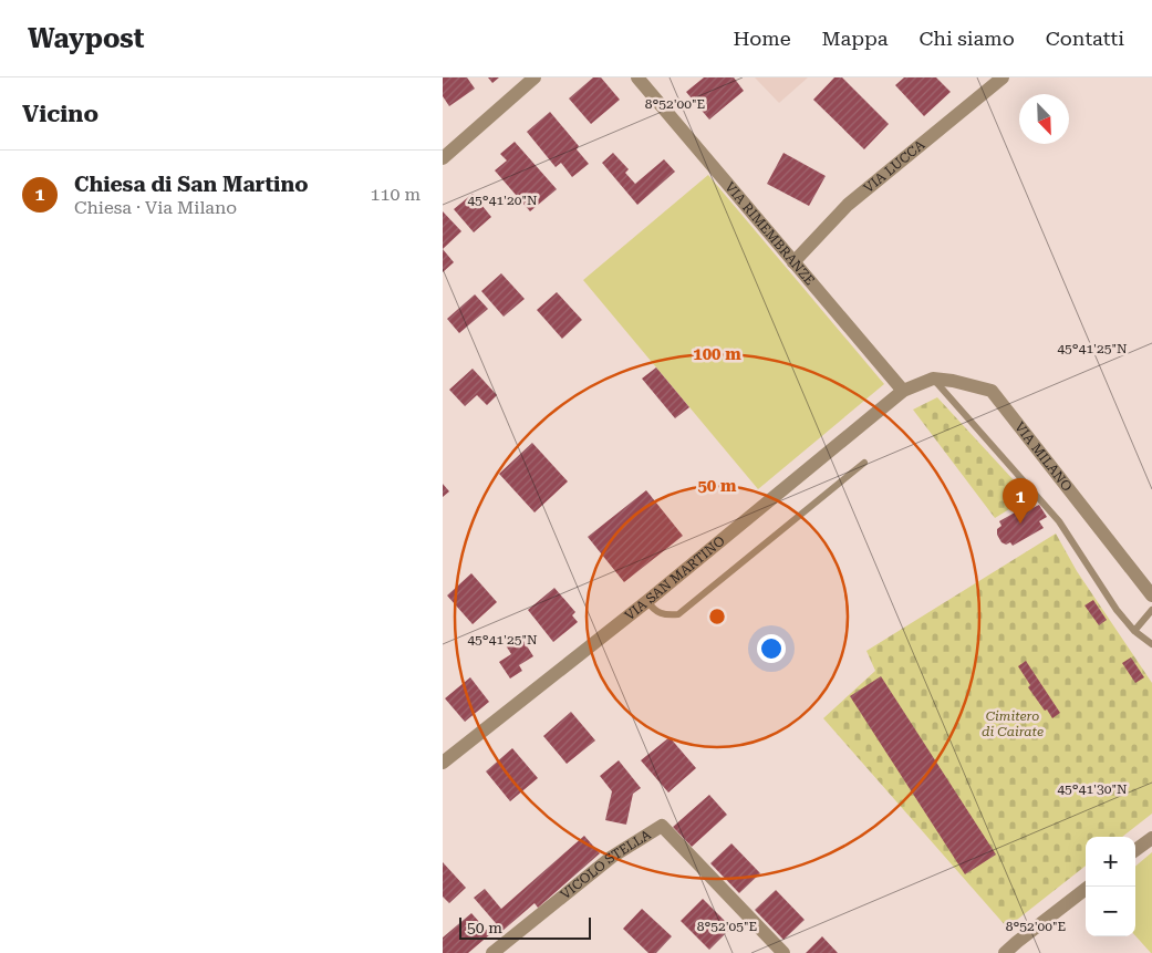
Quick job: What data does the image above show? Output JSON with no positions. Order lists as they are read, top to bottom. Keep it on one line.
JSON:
{"streets":{"street":["VIA LUCCA","VIA RIMEMBRANZE","VIA MILANO","VIA SAN MARTINO","VICOLO STELLA"]},"crossings":[["VIA LUCCA","VIA RIMEMBRANZE"],["VIA RIMEMBRANZE","VIA SAN MARTINO"]],"parks":["Cimitero di Cairate"],"scale_bar":"50 m","north":"bottom right","page":{"header":"Waypost","nav":["Home","Mappa","Chi siamo","Contatti"],"heading":"Vicino","list":[{"mark":"1","name":"Chiesa di San Martino","note":"Chiesa · Via Milano","value":"110 m"}],"pins":"1","map_buttons":["+","−"],"scale":"50 m"},"coordinates":["8°52'00\"E","45°41'20\"N","45°41'25\"N","45°41'30\"N","8°52'05\"E"],"rings":["100 m","50 m"]}
